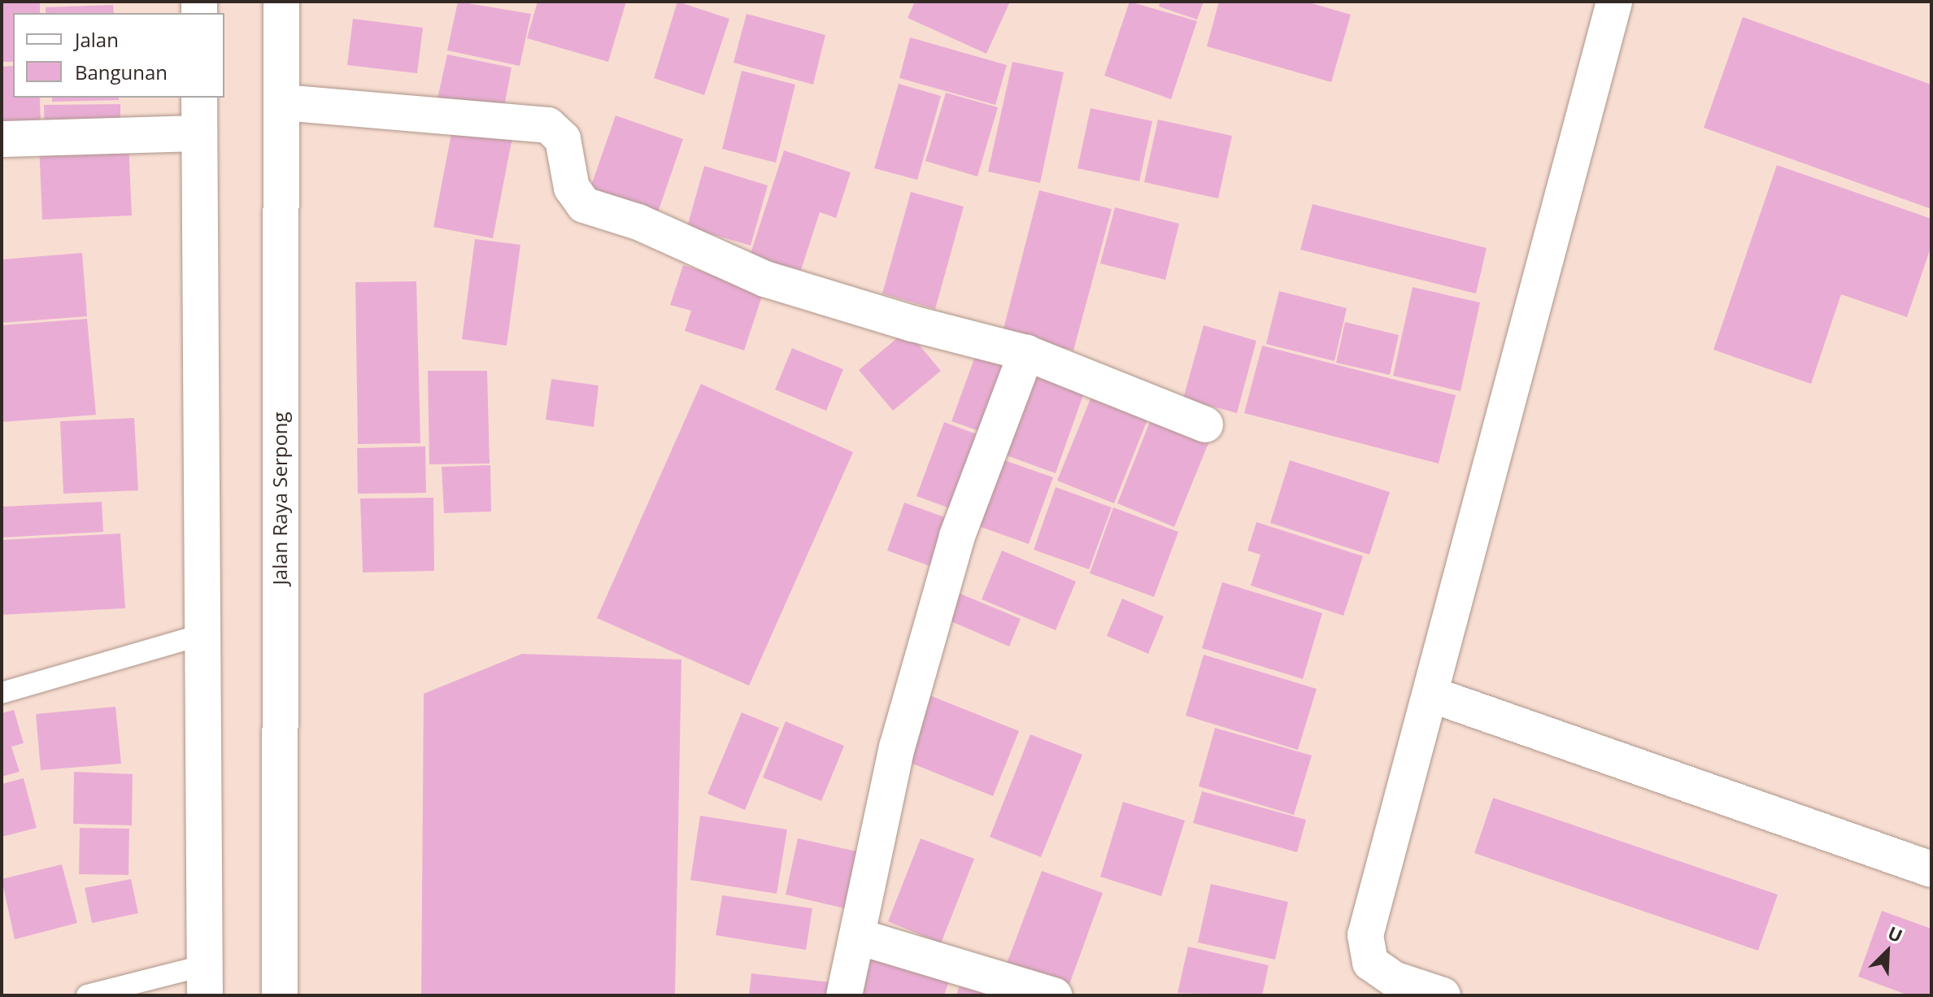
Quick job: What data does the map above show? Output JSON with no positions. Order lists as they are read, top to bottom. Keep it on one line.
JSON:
{"streets":{"street":["Jalan Raya Serpong"]},"legend":["Jalan","Bangunan"],"north":"top right"}
